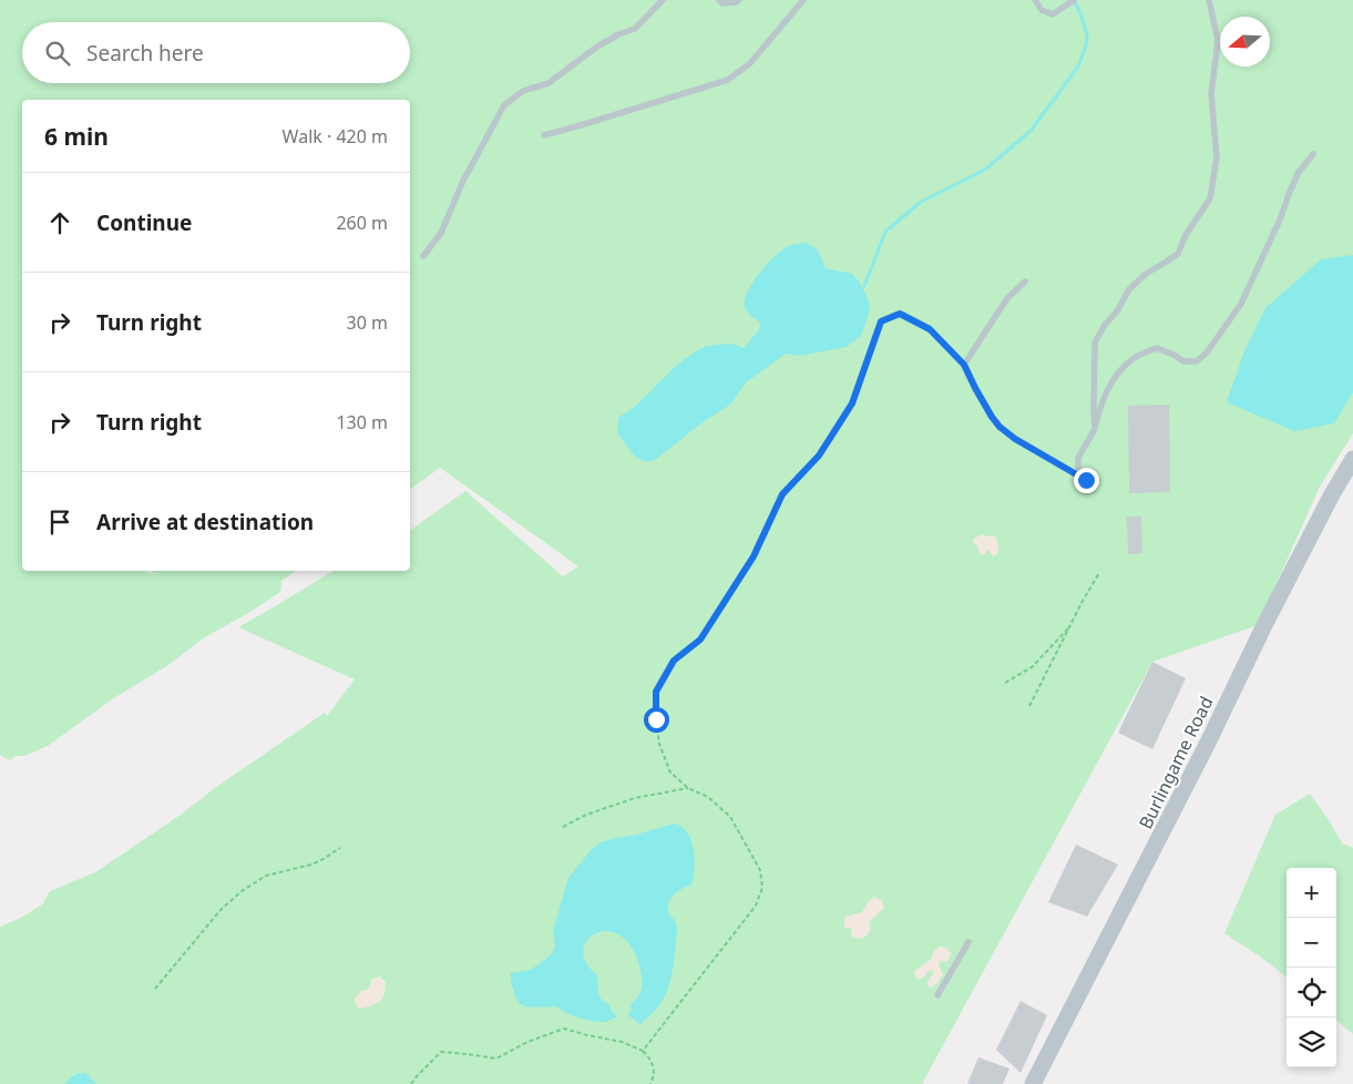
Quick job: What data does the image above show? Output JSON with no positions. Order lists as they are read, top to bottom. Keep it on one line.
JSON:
{"streets":{"street":["Burlingame Road"]},"north":"left","page":{"search":"Search here","heading":["6 min","Walk · 420 m"],"list":[["Continue","260 m"],["Turn right","30 m"],["Turn right","130 m"],"Arrive at destination"],"map_buttons":["+","−"]}}
